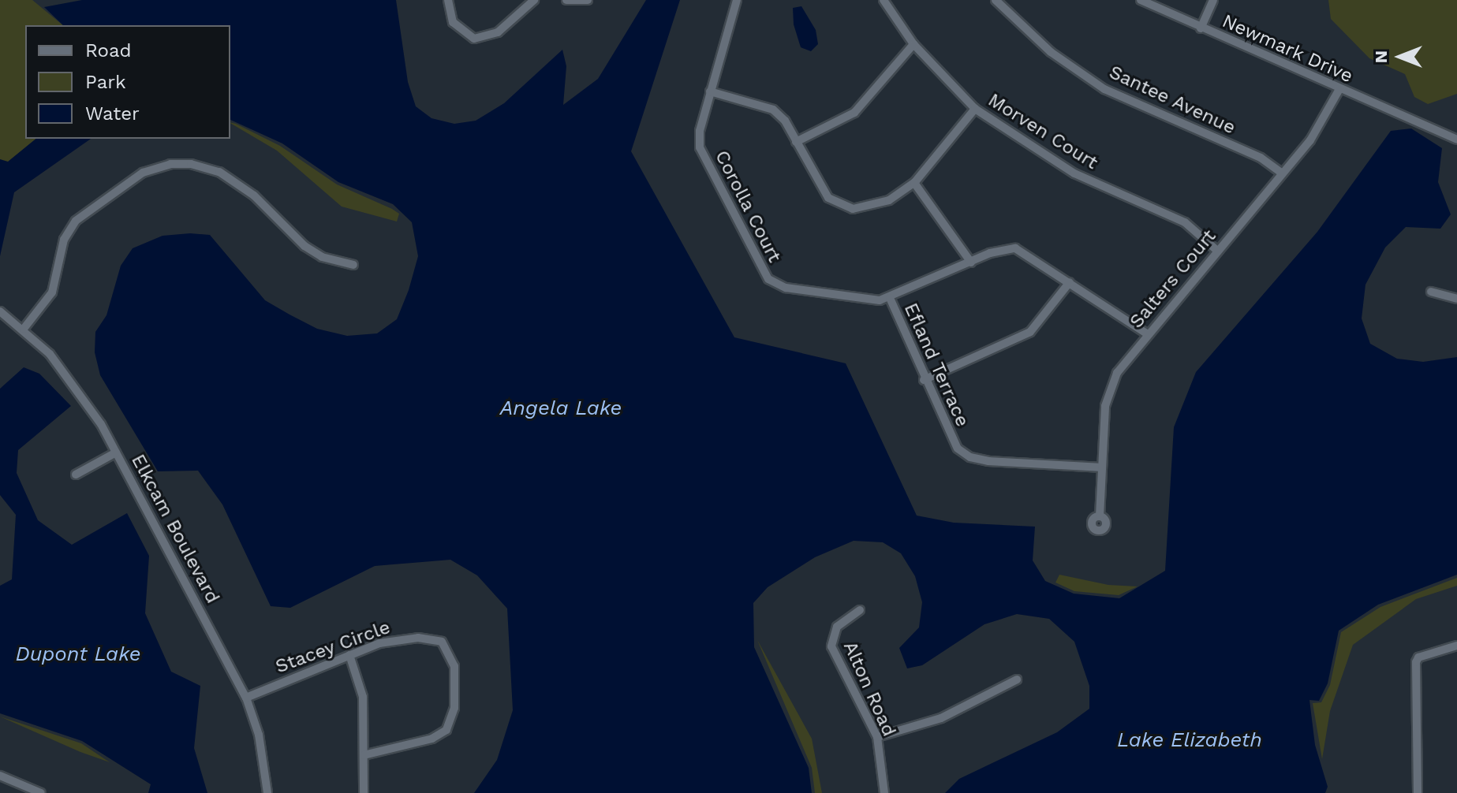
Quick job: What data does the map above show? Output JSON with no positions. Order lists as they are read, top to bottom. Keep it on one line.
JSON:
{"streets":{"street":["Newmark Drive","Santee Avenue","Morven Court","Corolla Court","Salters Court","Efland Terrace","Elkcam Boulevard","Stacey Circle","Alton Road"]},"crossings":[["Newmark Drive","Salters Court"],["Santee Avenue","Salters Court"],["Morven Court","Salters Court"],["Corolla Court","Salters Court"],["Corolla Court","Efland Terrace"],["Salters Court","Efland Terrace"],["Elkcam Boulevard","Stacey Circle"]],"water":["Angela Lake","Dupont Lake","Lake Elizabeth"],"legend":["Road","Park","Water"],"north":"left"}
